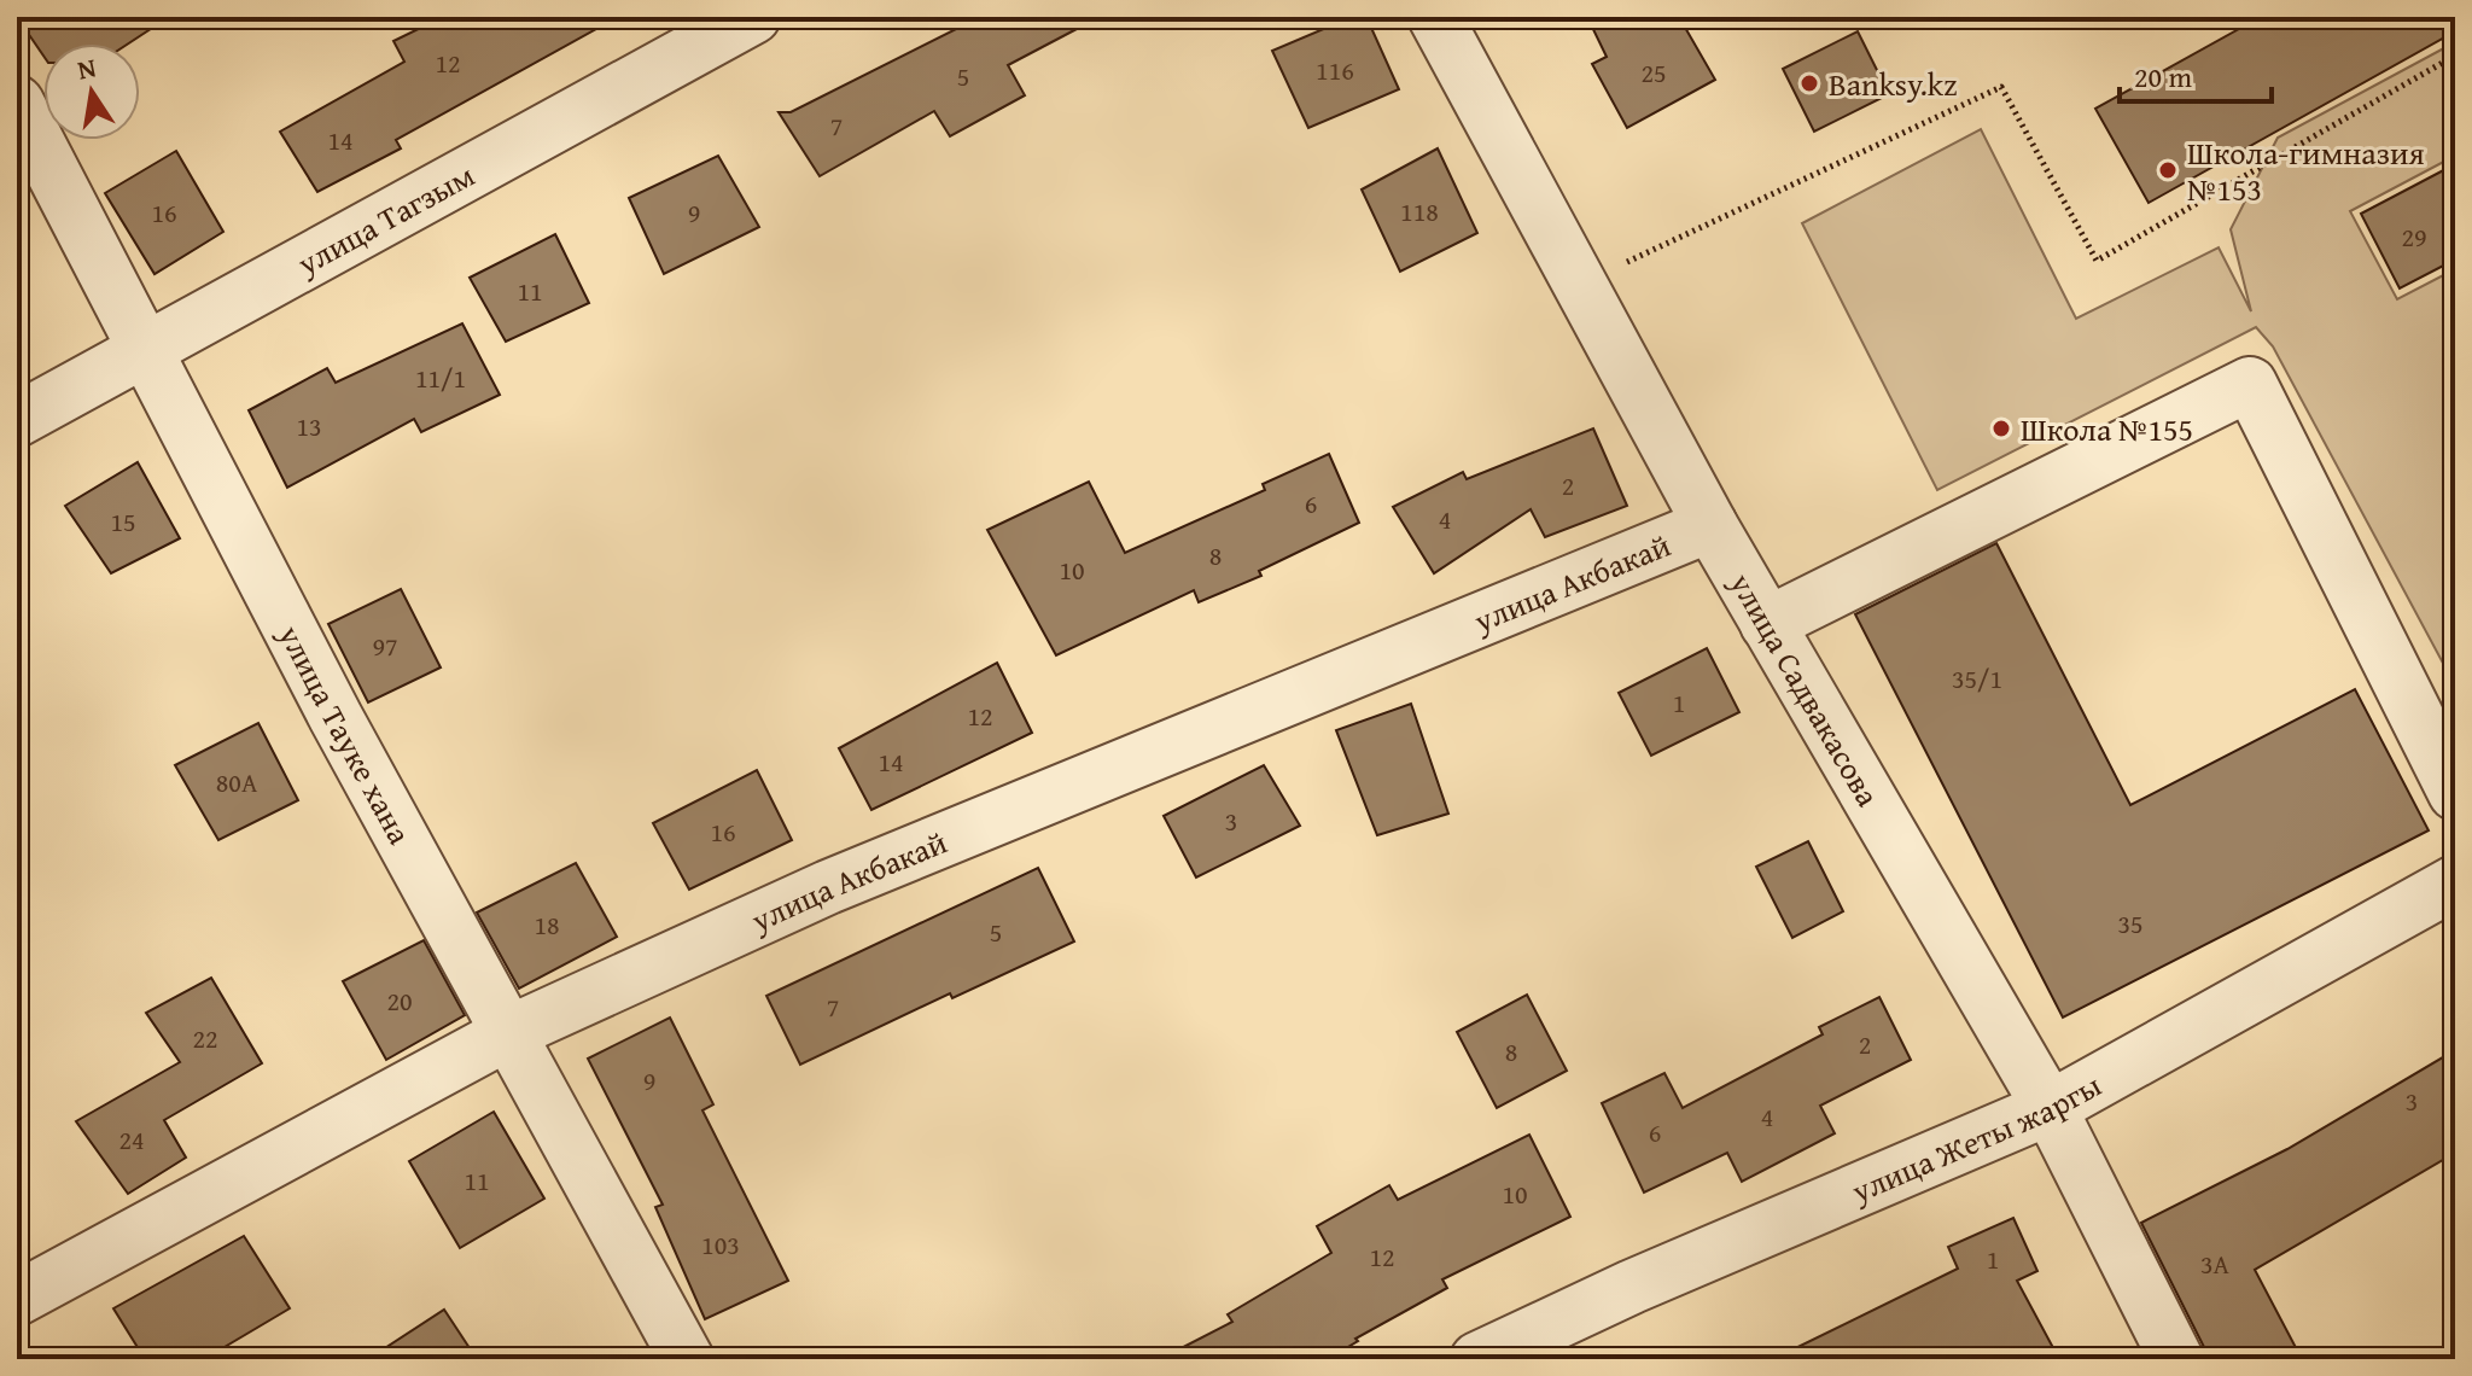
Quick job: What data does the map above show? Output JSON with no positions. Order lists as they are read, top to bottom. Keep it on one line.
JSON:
{"streets":{"street":["улица Тагзым","улица Акбакай","улица Садвакасова","улица Тауке хана","улица Жеты жаргы"]},"crossings":[["улица Тагзым","улица Тауке хана"],["улица Акбакай","улица Садвакасова"],["улица Акбакай","улица Тауке хана"],["улица Садвакасова","улица Жеты жаргы"]],"places":["Banksy.kz","Школа-гимназия №153","Школа №155"],"house_numbers":["12","116","25","5","7","14","118","16","9","29","11","11/1","13","2","6","4","15","8","10","97","35/1","1","12","14","80А","3","16","35","18","5","20","7","22","2","8","9","3","4","6","24","11","10","103","12","1","3А"],"scale_bar":"20 m","north":"top"}
